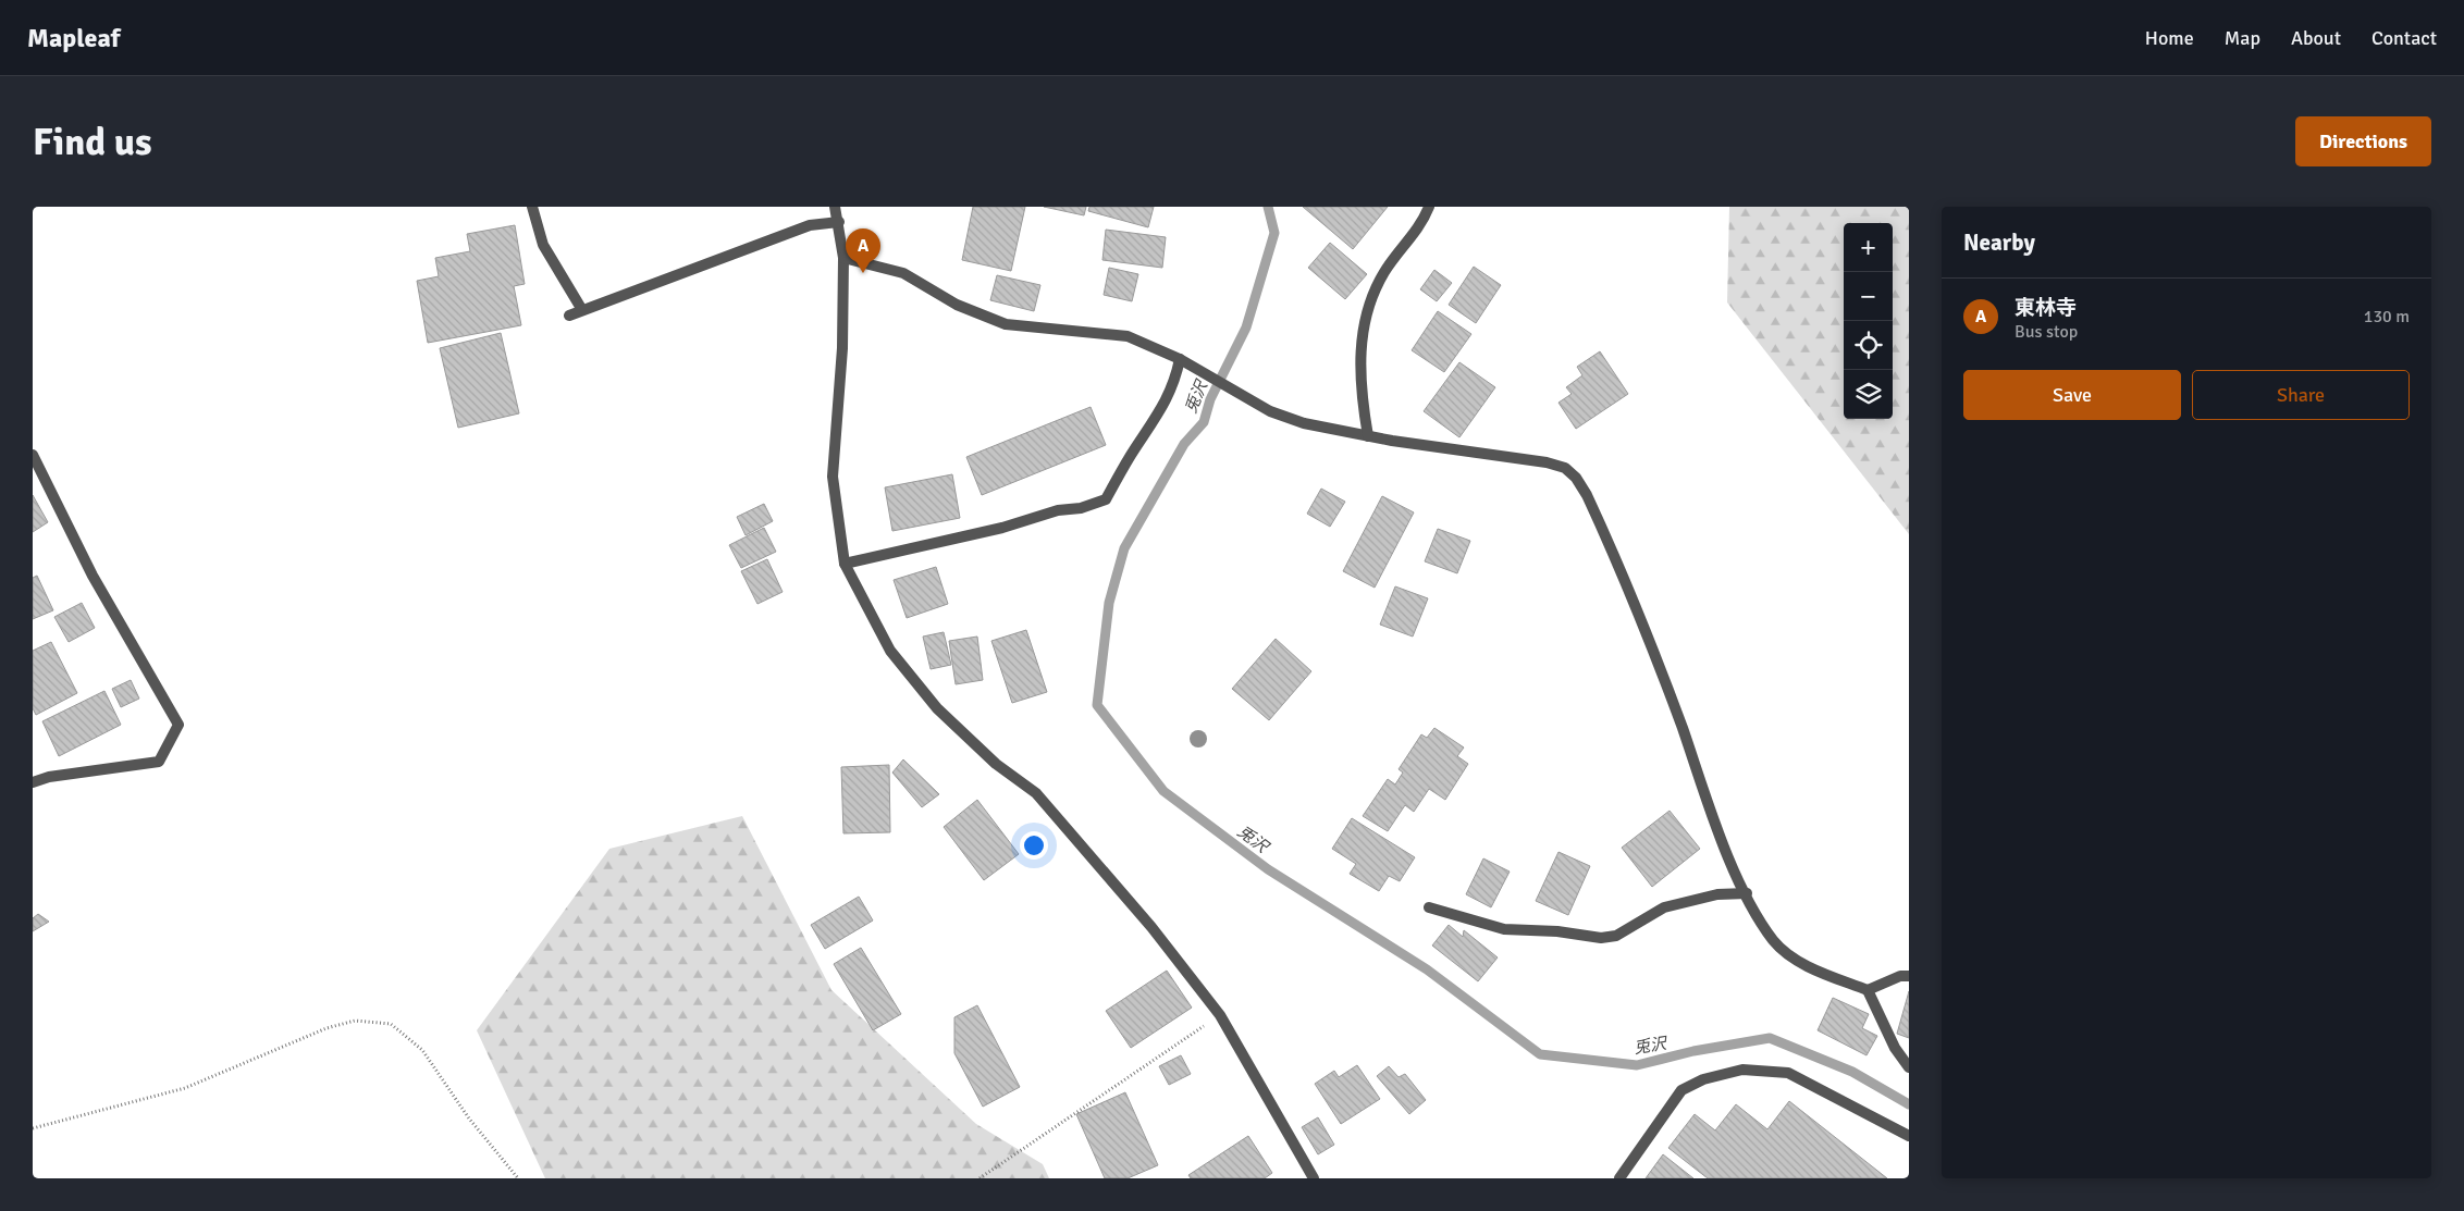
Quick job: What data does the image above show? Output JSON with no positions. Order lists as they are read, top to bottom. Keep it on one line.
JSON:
{"water":["兎沢"],"page":{"header":"Mapleaf","nav":["Home","Map","About","Contact"],"buttons":["Directions",["Save","Share"]],"title":"Find us","heading":"Nearby","map_buttons":["+","−"],"pins":"A","list":[{"mark":"A","name":"東林寺","note":"Bus stop","value":"130 m"}]}}
